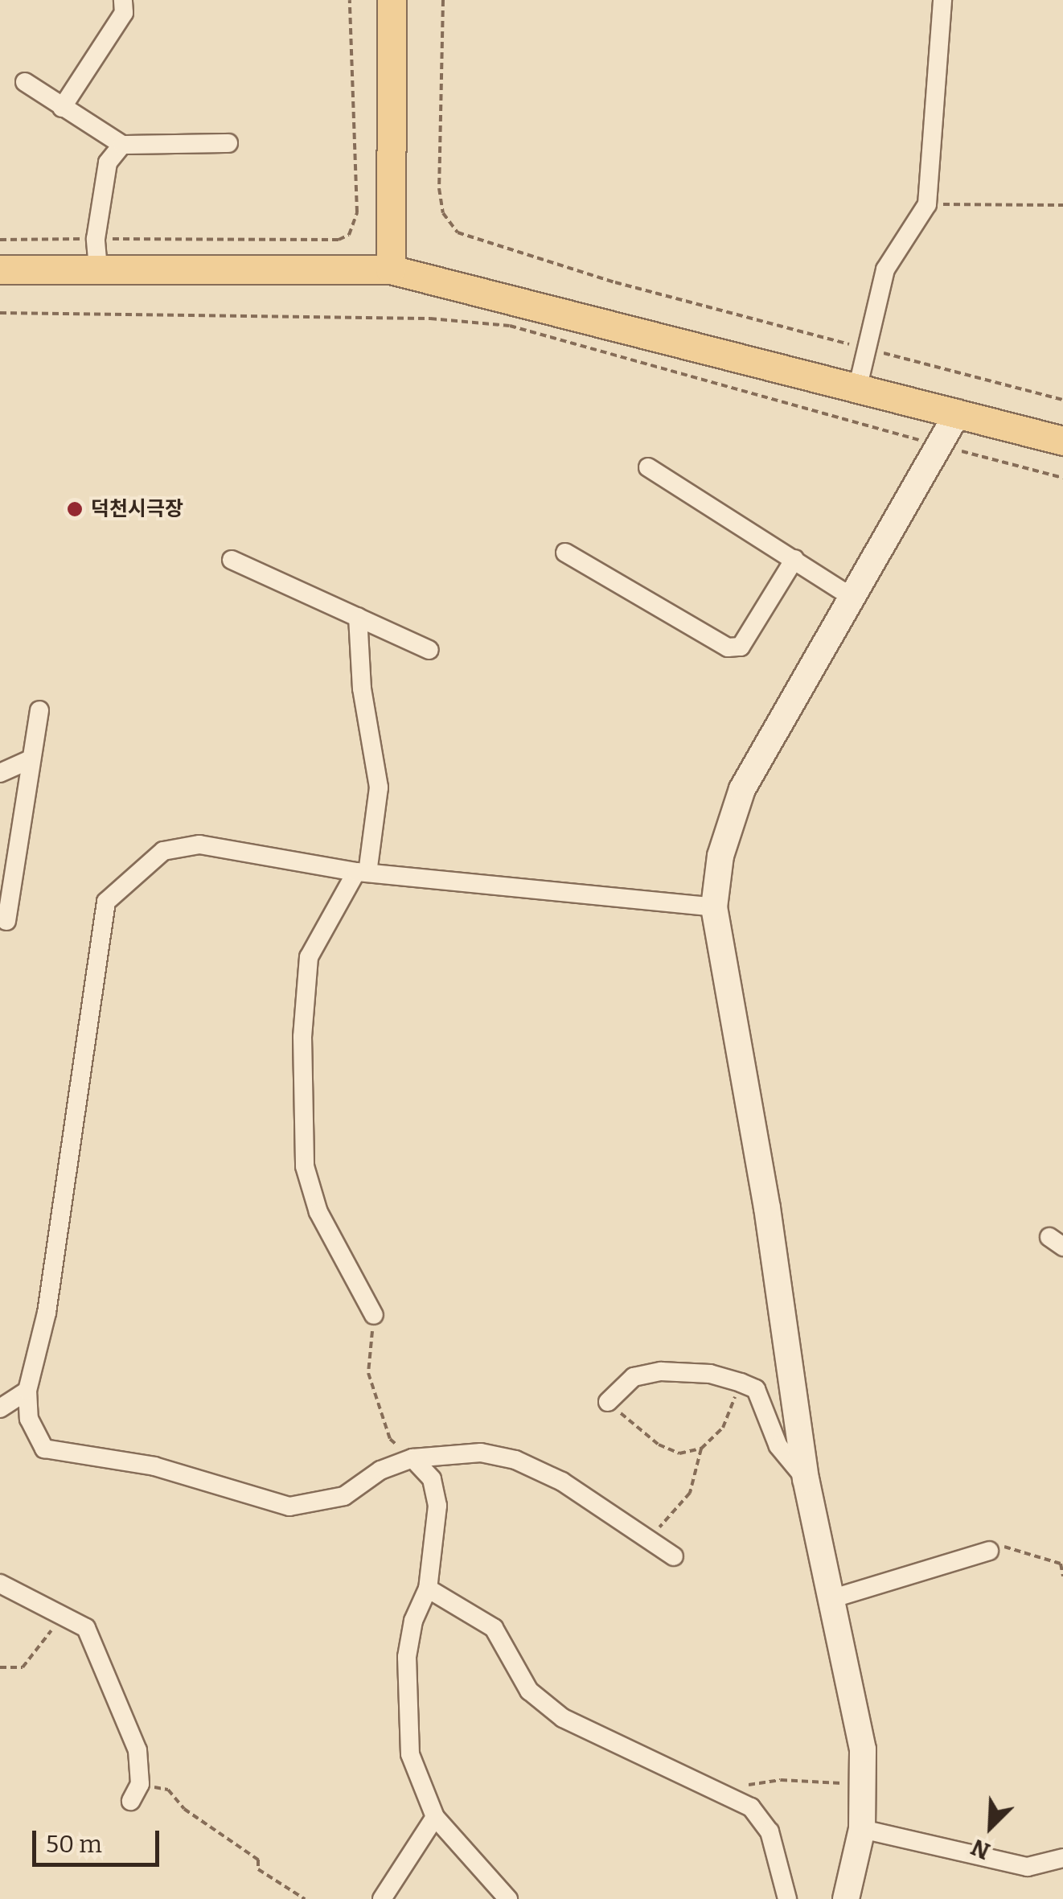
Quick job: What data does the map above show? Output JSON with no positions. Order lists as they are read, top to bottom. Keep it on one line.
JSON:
{"places":["덕천시극장"],"scale_bar":"50 m","north":"bottom left"}
